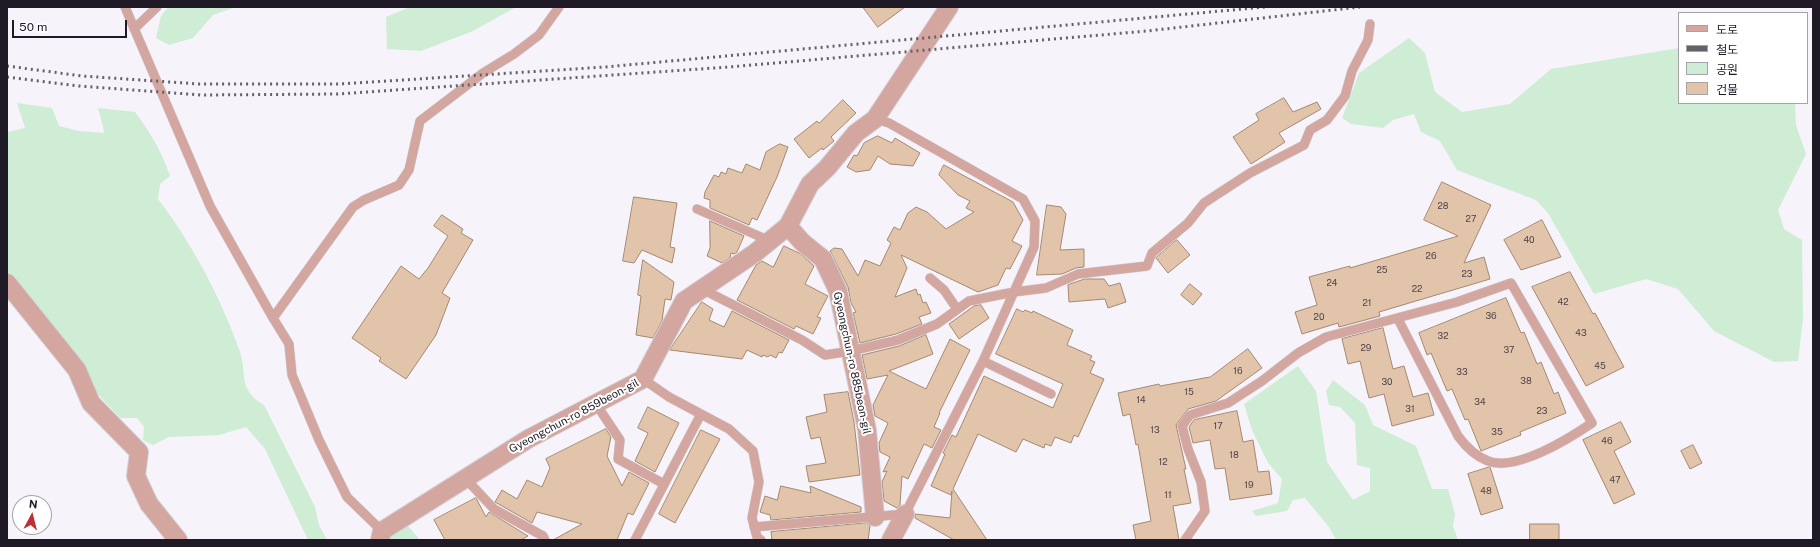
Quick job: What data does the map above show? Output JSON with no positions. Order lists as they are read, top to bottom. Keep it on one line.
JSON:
{"streets":{"street":["Gyeongchun-ro 885beon-gil","Gyeongchun-ro 859beon-gil"]},"crossings":[["Gyeongchun-ro 885beon-gil","Gyeongchun-ro 859beon-gil"]],"house_numbers":["28","27","40","26","25","23","24","22","42","21","36","20","43","32","29","37","45","16","33","38","30","15","14","34","31","23","17","13","35","46","18","12","47","19","48","11"],"legend":["도로","철도","공원","건물"],"scale_bar":"50 m","north":"top"}
